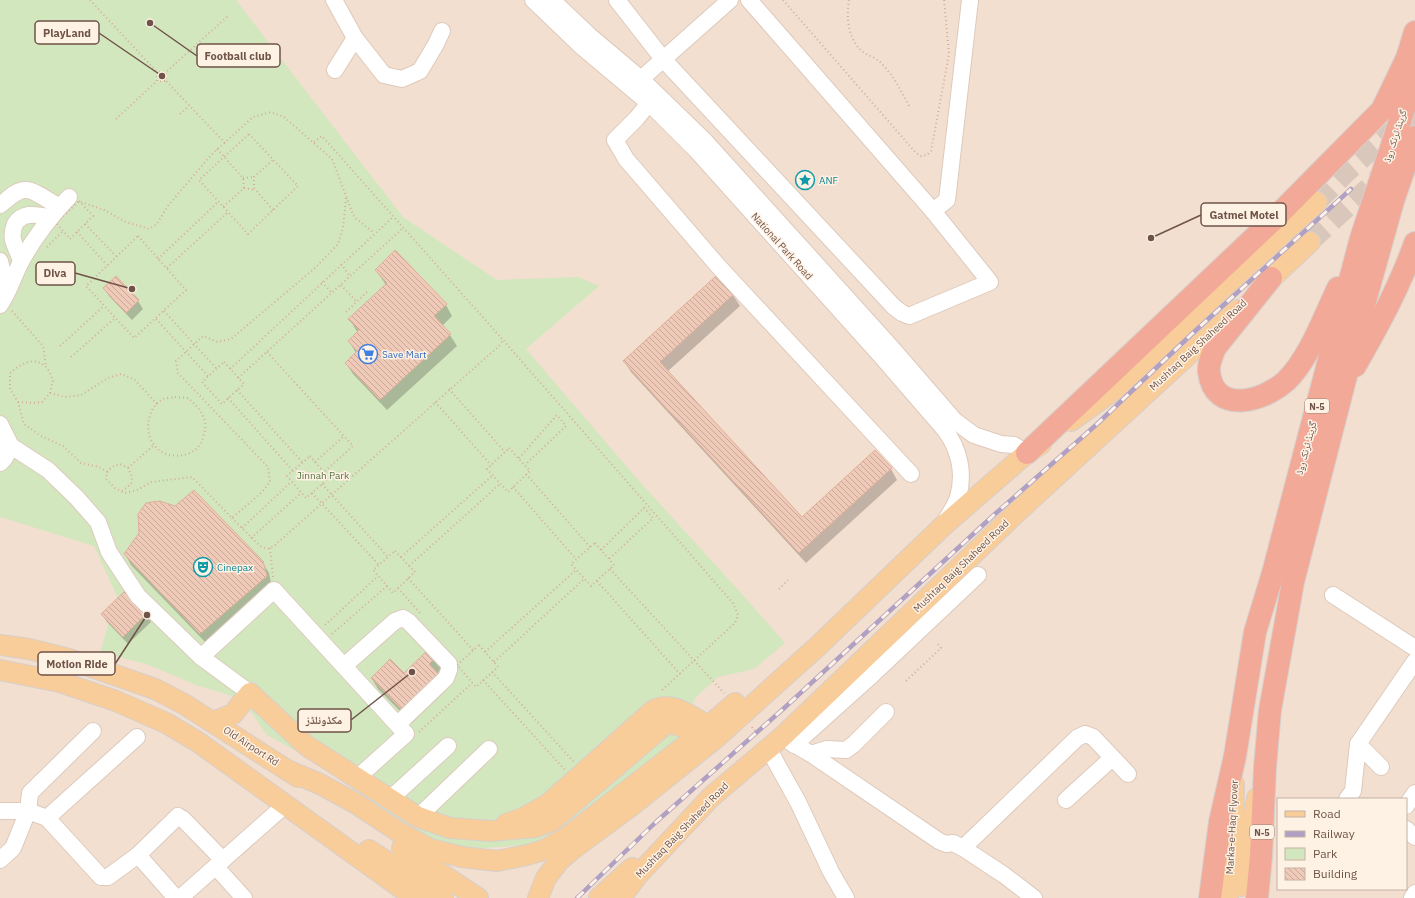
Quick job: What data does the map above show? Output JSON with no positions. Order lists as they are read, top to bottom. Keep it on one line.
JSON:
{"streets":{"highway":["گرینڈ ٹرنک روڈ","N-5"],"main road":["Mushtaq Baig Shaheed Road","Old Airport Rd","Marka-e-Haq Flyover"],"street":["National Park Road"]},"crossings":[["گرینڈ ٹرنک روڈ","N-5"],["گرینڈ ٹرنک روڈ","Marka-e-Haq Flyover"],["N-5","Marka-e-Haq Flyover"]],"parks":["Jinnah Park"],"places":{"other":["Football club","PlayLand","Gatmel Motel","Diva","Motion Ride","مکڈونلڈز"],"place":["ANF"],"supermarket":["Save Mart"],"theatre":["Cinepax"]},"legend":["Road","Railway","Park","Building"]}
